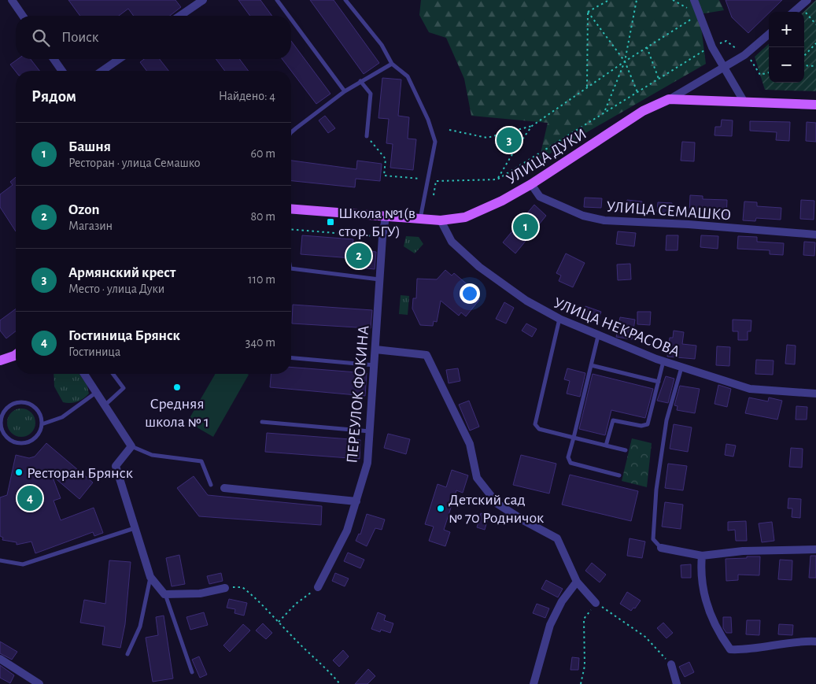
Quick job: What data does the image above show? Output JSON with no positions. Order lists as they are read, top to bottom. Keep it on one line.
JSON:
{"streets":{"main road":["УЛИЦА ДУКИ"],"street":["УЛИЦА СЕМАШКО","УЛИЦА НЕКРАСОВА","ПЕРЕУЛОК ФОКИНА"]},"crossings":[["УЛИЦА ДУКИ","УЛИЦА СЕМАШКО"],["УЛИЦА ДУКИ","УЛИЦА НЕКРАСОВА"],["УЛИЦА ДУКИ","ПЕРЕУЛОК ФОКИНА"]],"places":{"transit":["Школа №1(в стор. БГУ)"],"other":["Средняя школа № 1","Ресторан Брянск","Детский сад № 70 Родничок"]},"page":{"map_buttons":["+","−"],"search":"Поиск","heading":["Рядом","Найдено: 4"],"list":[{"mark":"1","name":"Башня","note":"Ресторан · улица Семашко","value":"60 m"},{"mark":"2","name":"Ozon","note":"Магазин","value":"80 m"},{"mark":"3","name":"Армянский крест","note":"Место · улица Дуки","value":"110 m"},{"mark":"4","name":"Гостиница Брянск","note":"Гостиница","value":"340 m"}],"pins":["3","1","2","4"]}}
